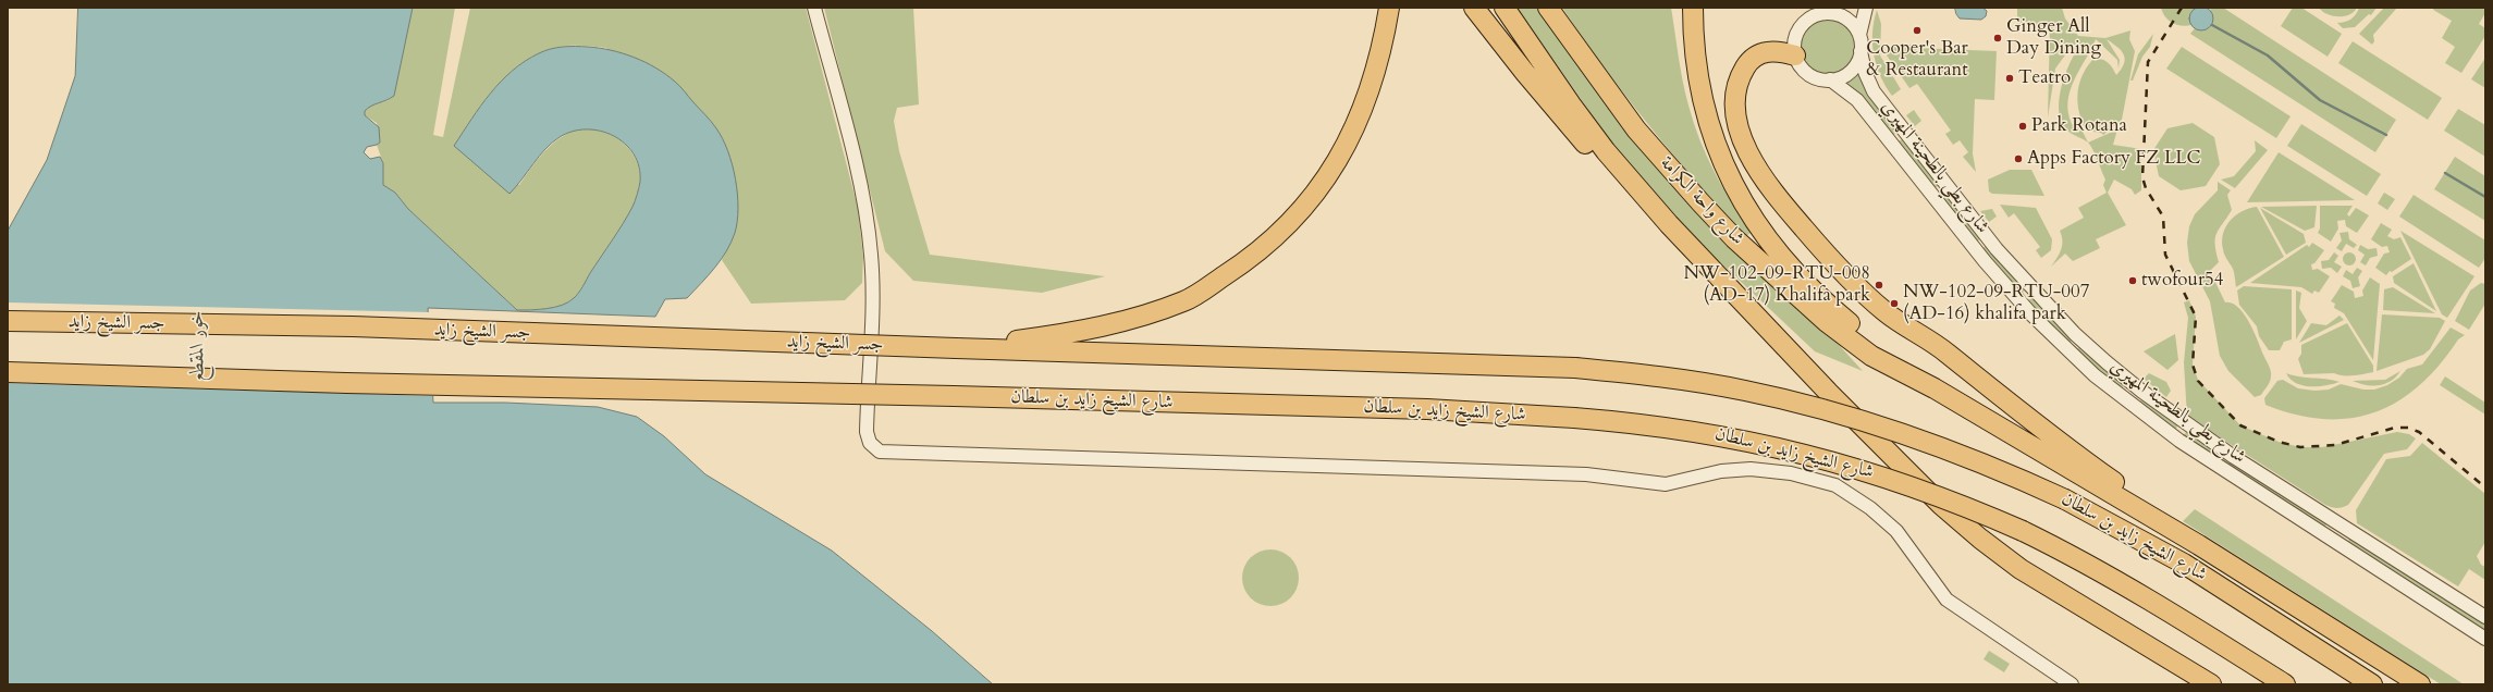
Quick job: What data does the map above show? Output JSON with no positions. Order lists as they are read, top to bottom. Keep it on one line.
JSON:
{"streets":{"highway":["شارع واحة الكرامة","جسر الشيخ زايد","شارع الشيخ زايد بن سلطان"],"street":["شارع بطي بالطحينة المهيري"]},"crossings":[["شارع واحة الكرامة","شارع الشيخ زايد بن سلطان"],["جسر الشيخ زايد","شارع الشيخ زايد بن سلطان"]],"water":["خور المقطع"],"places":["Cooper's Bar & Restaurant","Ginger All Day Dining","Teatro","Park Rotana","Apps Factory FZ LLC","twofour54","NW-102-09-RTU-008 (AD-17) Khalifa park","NW-102-09-RTU-007 (AD-16) khalifa park"]}
